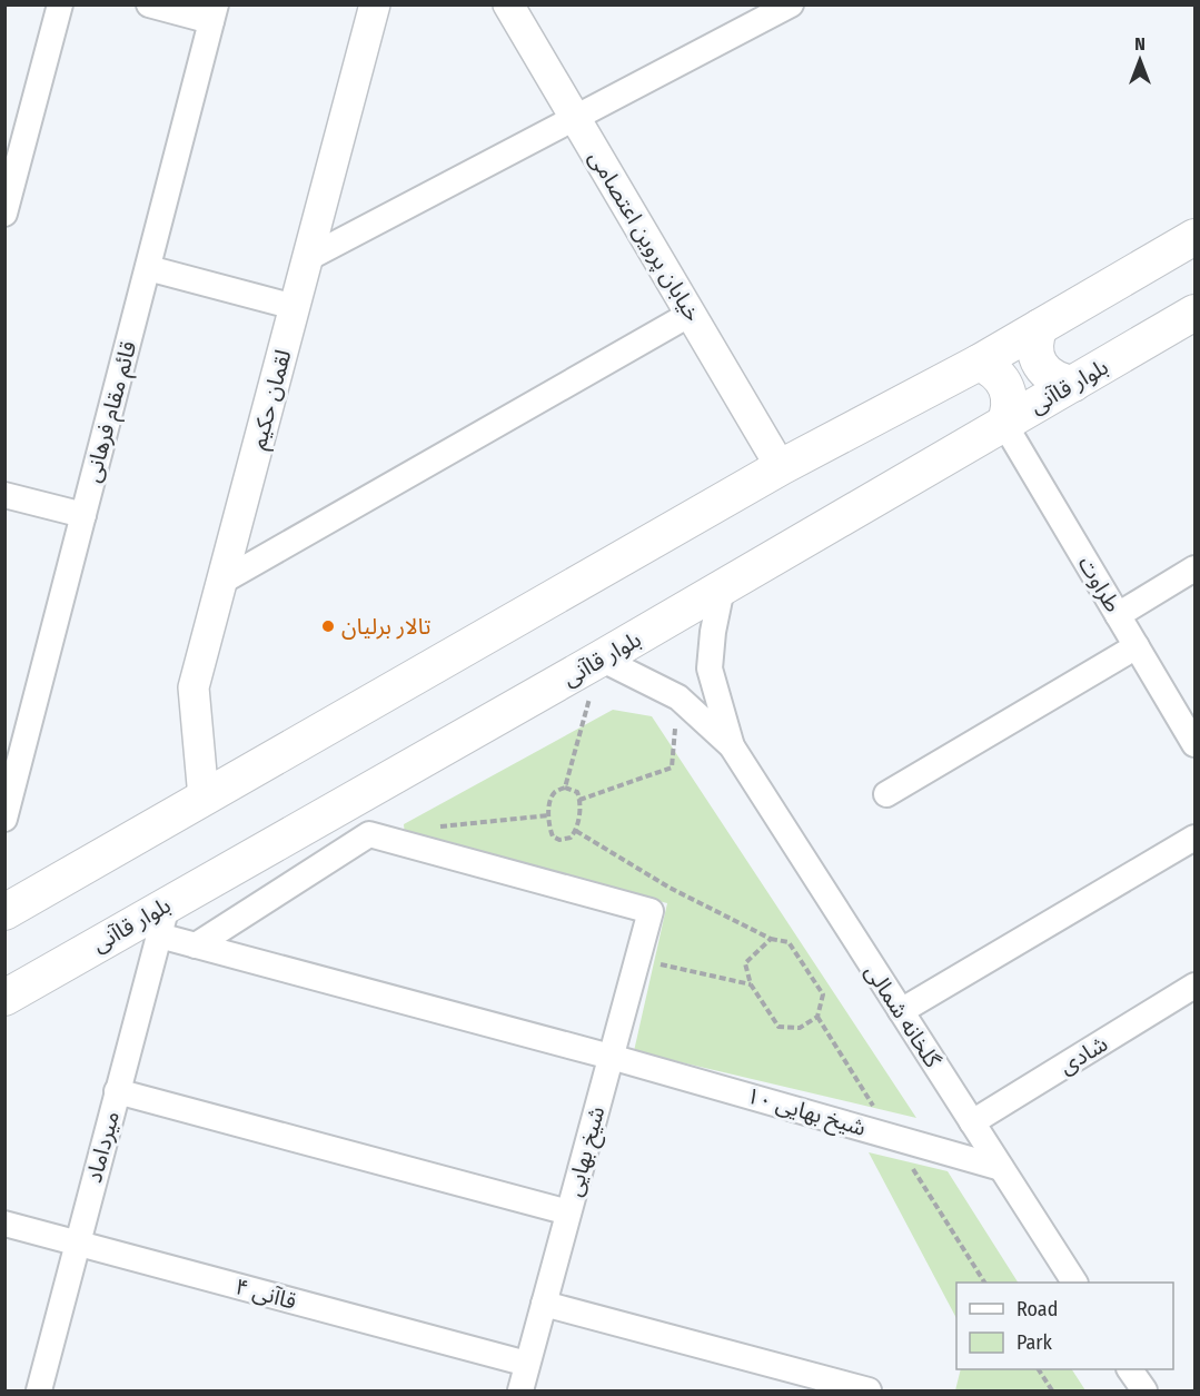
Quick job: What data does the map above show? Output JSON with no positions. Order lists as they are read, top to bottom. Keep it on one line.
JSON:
{"streets":{"main road":["بلوار قاآنی"],"street":["خیابان پروین اعتصامی","لقمان حکیم","قائم مقام فرهانی","طراوت","گلخانه شمالی","شادی","شیخ بهایی ۱۰","میرداماد","شیخ بهایی","قاآنی ۴"]},"crossings":[["بلوار قاآنی","طراوت"],["بلوار قاآنی","شیخ بهایی ۱۰"],["بلوار قاآنی","میرداماد"],["گلخانه شمالی","شادی"],["گلخانه شمالی","شیخ بهایی ۱۰"],["شیخ بهایی ۱۰","میرداماد"],["شیخ بهایی ۱۰","شیخ بهایی"],["میرداماد","قاآنی ۴"],["شیخ بهایی","قاآنی ۴"]],"places":["تالار برلیان"],"legend":["Road","Park"],"north":"top"}
